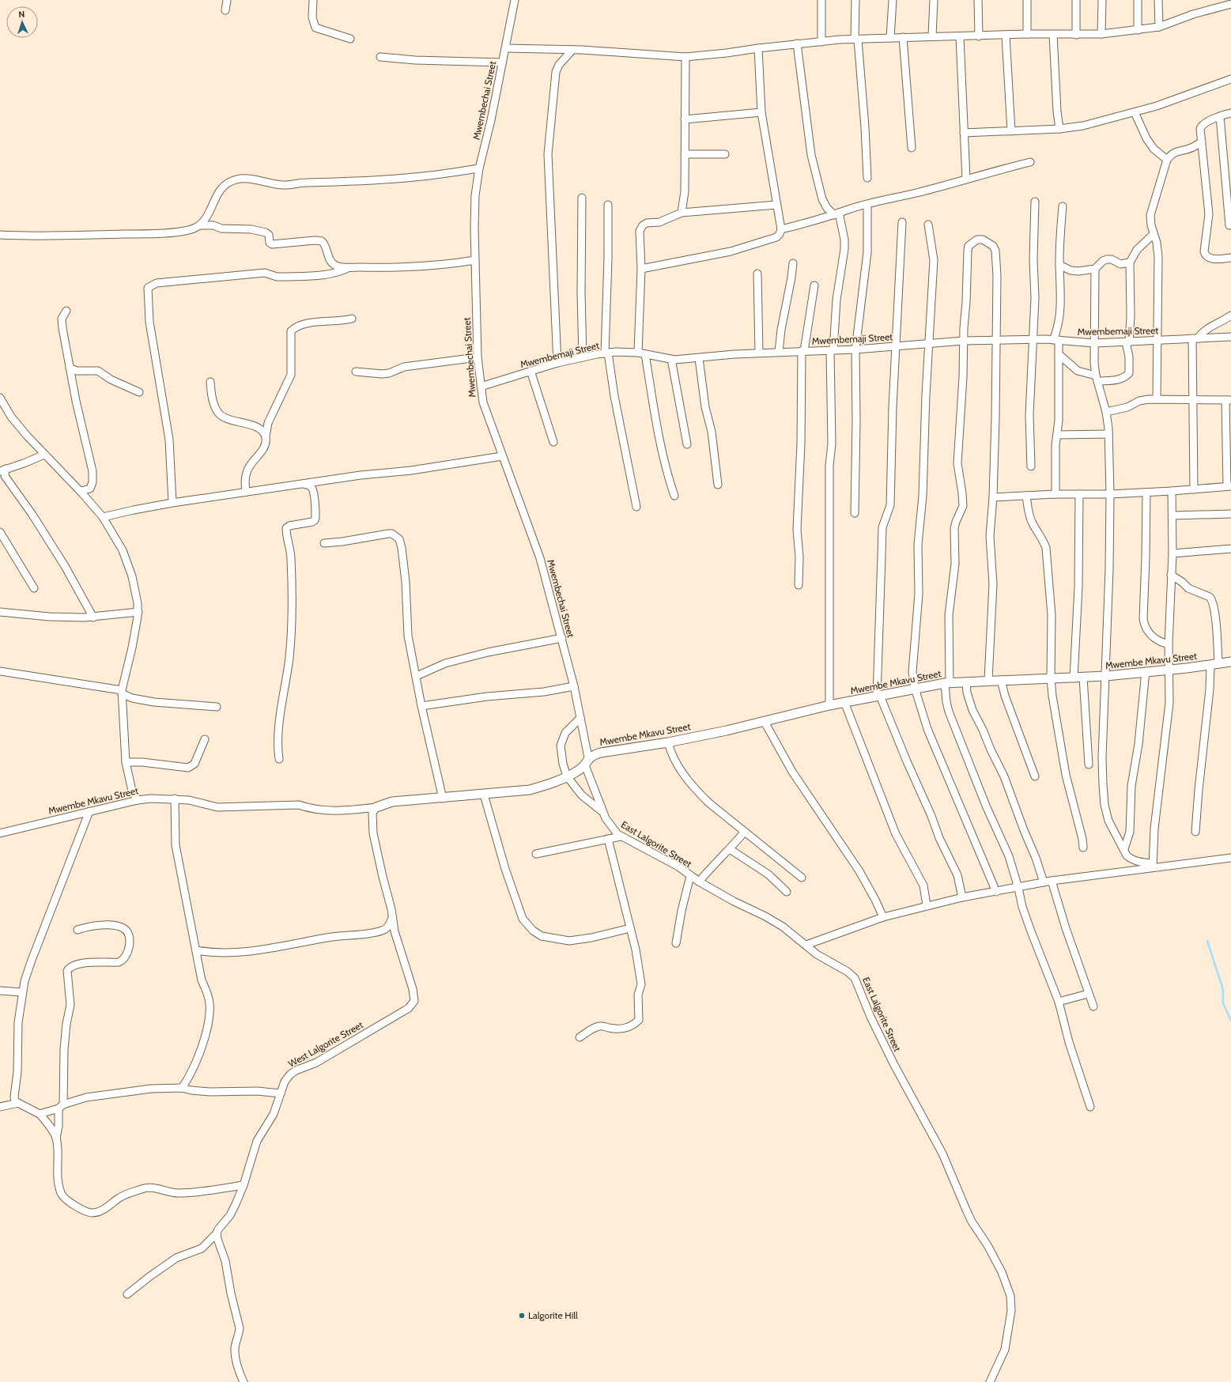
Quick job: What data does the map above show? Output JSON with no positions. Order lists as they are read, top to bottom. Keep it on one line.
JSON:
{"streets":{"street":["Mwembechai Street","Mwembemaji Street","Mwembe Mkavu Street","East Lalgorite Street","West Lalgorite Street"]},"crossings":[["Mwembechai Street","Mwembemaji Street"],["Mwembechai Street","Mwembe Mkavu Street"],["Mwembechai Street","East Lalgorite Street"],["Mwembe Mkavu Street","East Lalgorite Street"],["Mwembe Mkavu Street","West Lalgorite Street"]],"places":["Lalgorite Hill"],"north":"top"}
